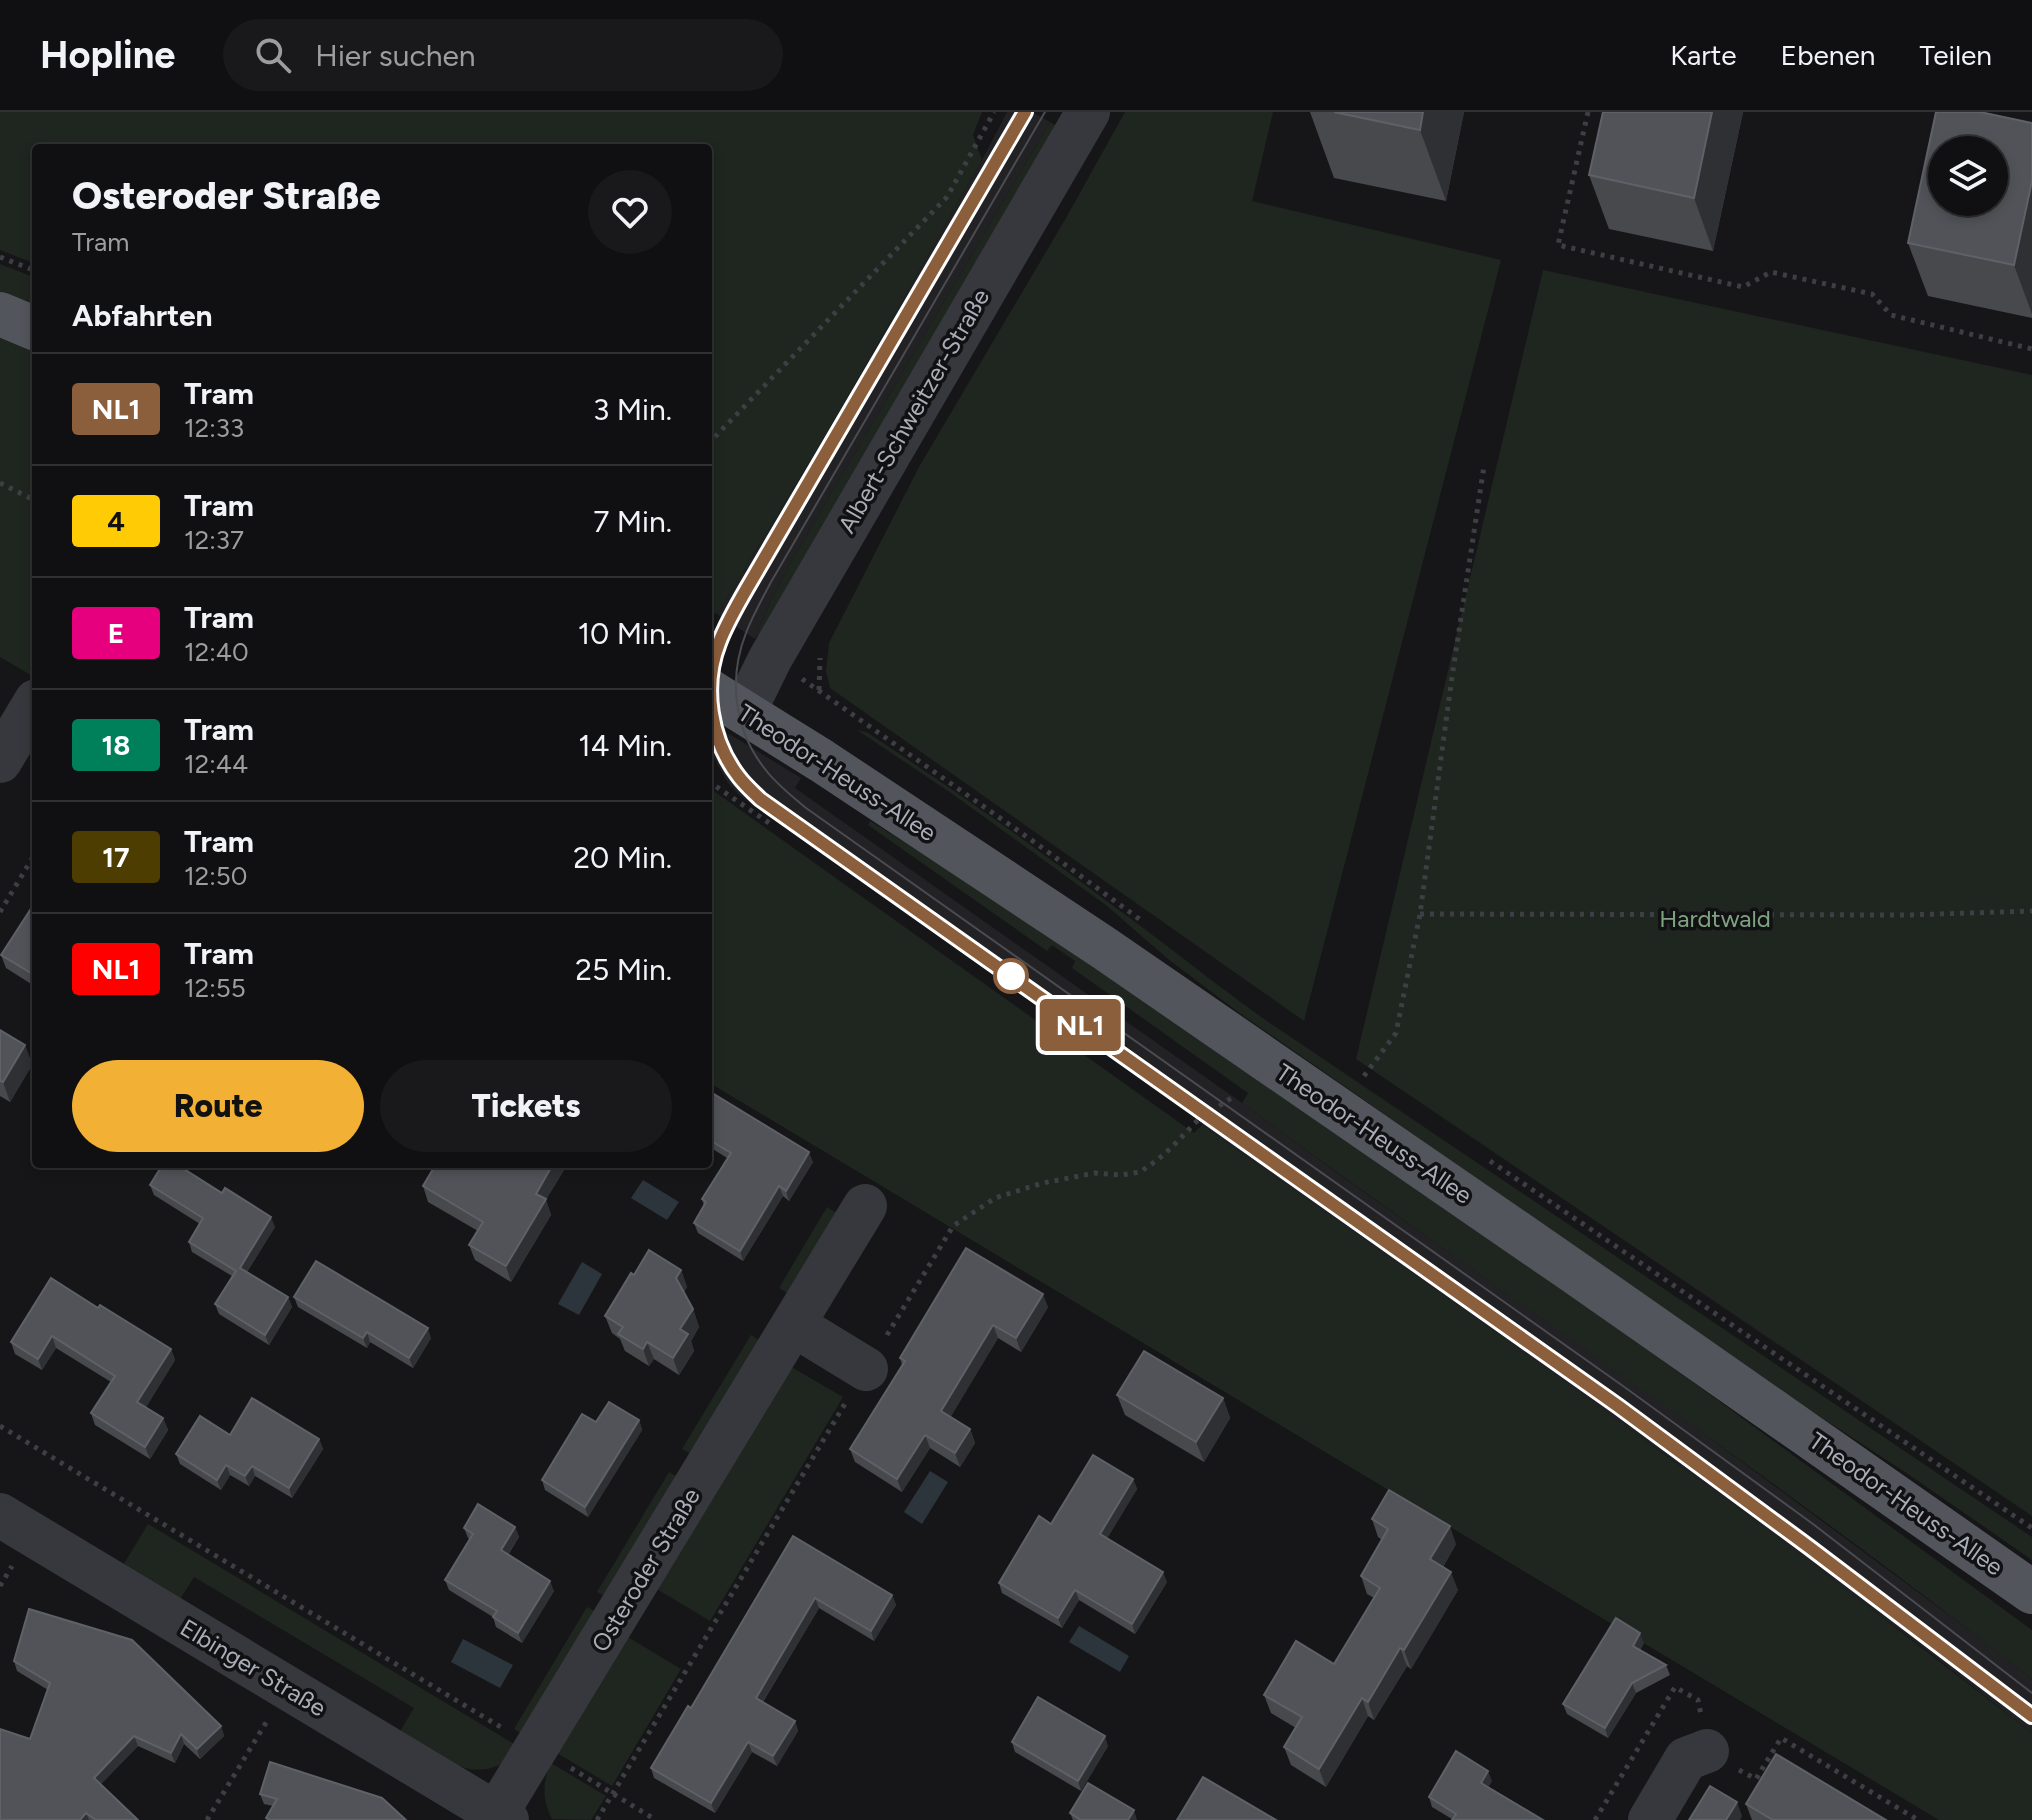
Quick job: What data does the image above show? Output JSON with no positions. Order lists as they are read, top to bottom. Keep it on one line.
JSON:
{"streets":{"main road":["Theodor-Heuss-Allee"],"street":["Albert-Schweitzer-Straße","Osteroder Straße","Elbinger Straße"]},"crossings":[["Albert-Schweitzer-Straße","Theodor-Heuss-Allee"],["Osteroder Straße","Elbinger Straße"]],"parks":["Hardtwald"],"lines":["tram line NL1"],"page":{"header":"Hopline","search":"Hier suchen","nav":["Karte","Ebenen","Teilen"],"on_map":"NL1","heading":[["Osteroder Straße","Tram"],"Abfahrten"],"list":[{"mark":"NL1","name":"Tram","note":"12:33","value":"3 Min."},{"mark":"4","name":"Tram","note":"12:37","value":"7 Min."},{"mark":"E","name":"Tram","note":"12:40","value":"10 Min."},{"mark":"18","name":"Tram","note":"12:44","value":"14 Min."},{"mark":"17","name":"Tram","note":"12:50","value":"20 Min."},{"mark":"NL1","name":"Tram","note":"12:55","value":"25 Min."}],"buttons":["Route","Tickets"]}}
